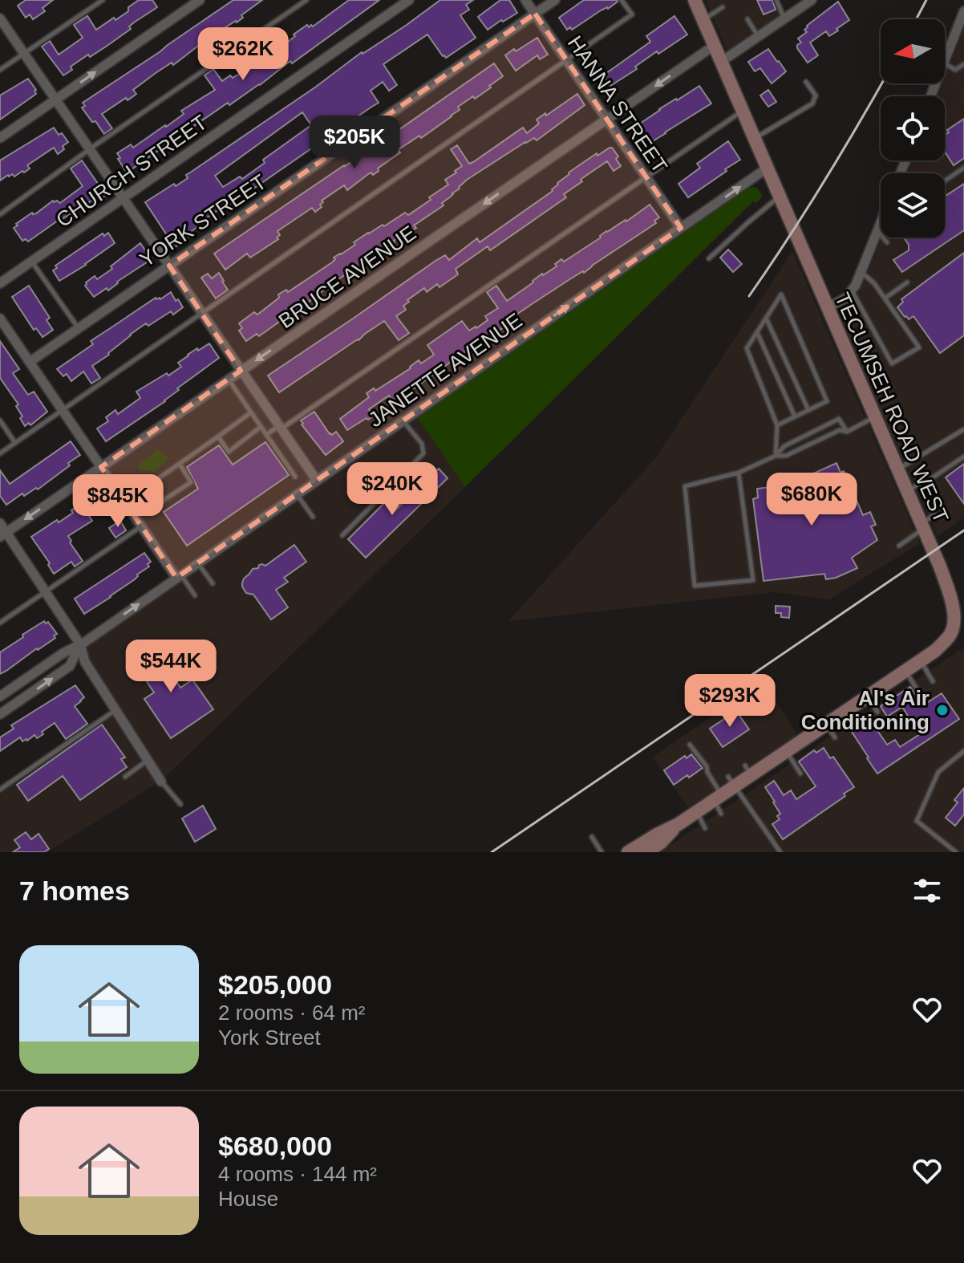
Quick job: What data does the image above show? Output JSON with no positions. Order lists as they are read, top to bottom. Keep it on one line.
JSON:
{"streets":{"main road":["TECUMSEH ROAD WEST"],"street":["HANNA STREET","CHURCH STREET","YORK STREET","BRUCE AVENUE","JANETTE AVENUE"]},"crossings":[["HANNA STREET","YORK STREET"],["HANNA STREET","BRUCE AVENUE"],["HANNA STREET","JANETTE AVENUE"],["BRUCE AVENUE","TECUMSEH ROAD WEST"],["JANETTE AVENUE","TECUMSEH ROAD WEST"]],"one_way":["BRUCE AVENUE","JANETTE AVENUE"],"places":["Al's Air Conditioning"],"north":"left","page":{"price":["$262K","$205K","$240K","$680K","$845K","$544K","$293K"],"heading":"7 homes","list":[{"name":"$205,000","note":"2 rooms · 64 m² · York Street"},{"name":"$680,000","note":"4 rooms · 144 m² · House"}]}}
